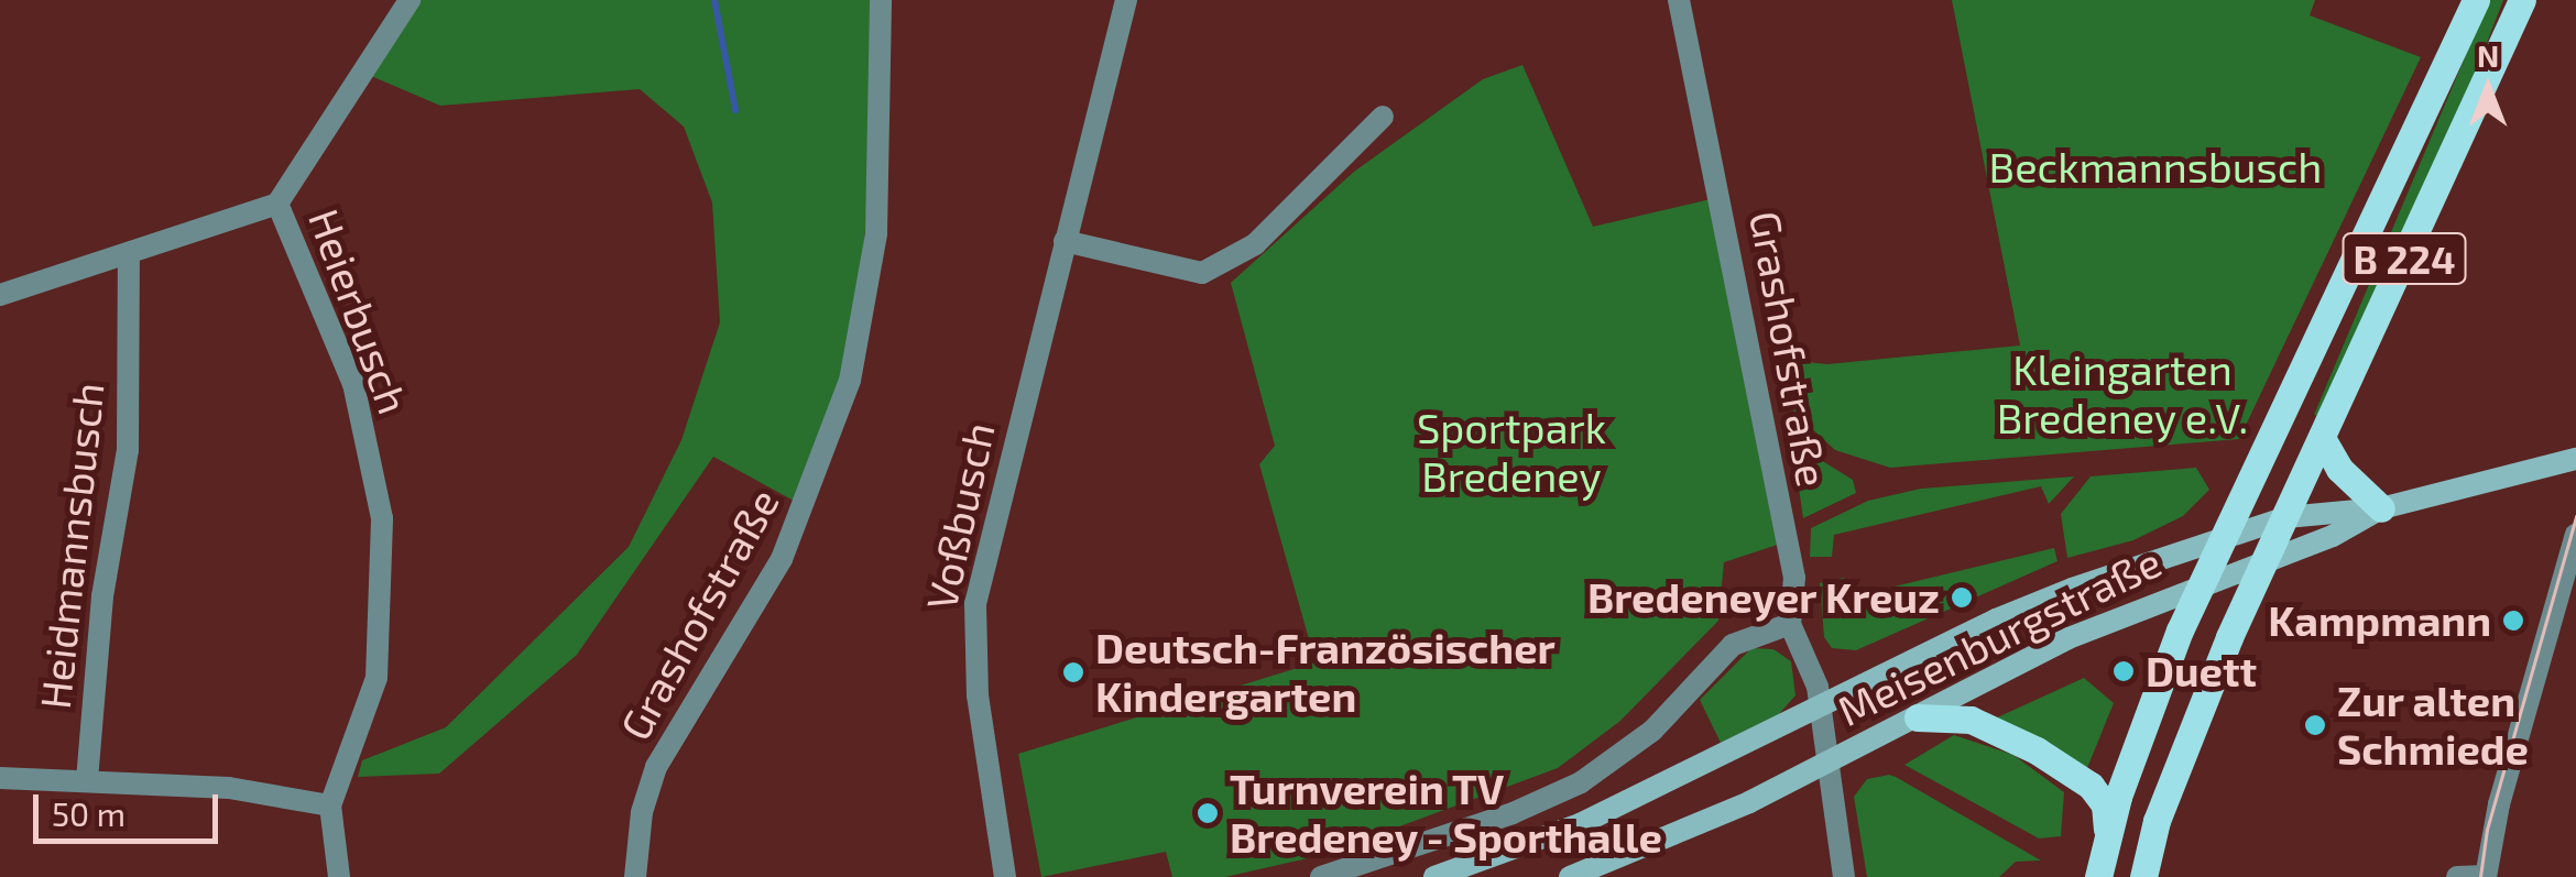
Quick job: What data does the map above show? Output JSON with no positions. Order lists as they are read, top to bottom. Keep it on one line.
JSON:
{"streets":{"main road":["B 224","Meisenburgstraße"],"street":["Heierbusch","Grashofstraße","Voßbusch","Heidmannsbusch"]},"crossings":[["B 224","Meisenburgstraße"],["Grashofstraße","Meisenburgstraße"]],"parks":["Beckmannsbusch","Kleingarten Bredeney e.V.","Sportpark Bredeney"],"places":["Bredeneyer Kreuz","Kampmann","Duett","Deutsch-Französischer Kindergarten","Zur alten Schmiede","Turnverein TV Bredeney - Sporthalle"],"scale_bar":"50 m","north":"top"}
